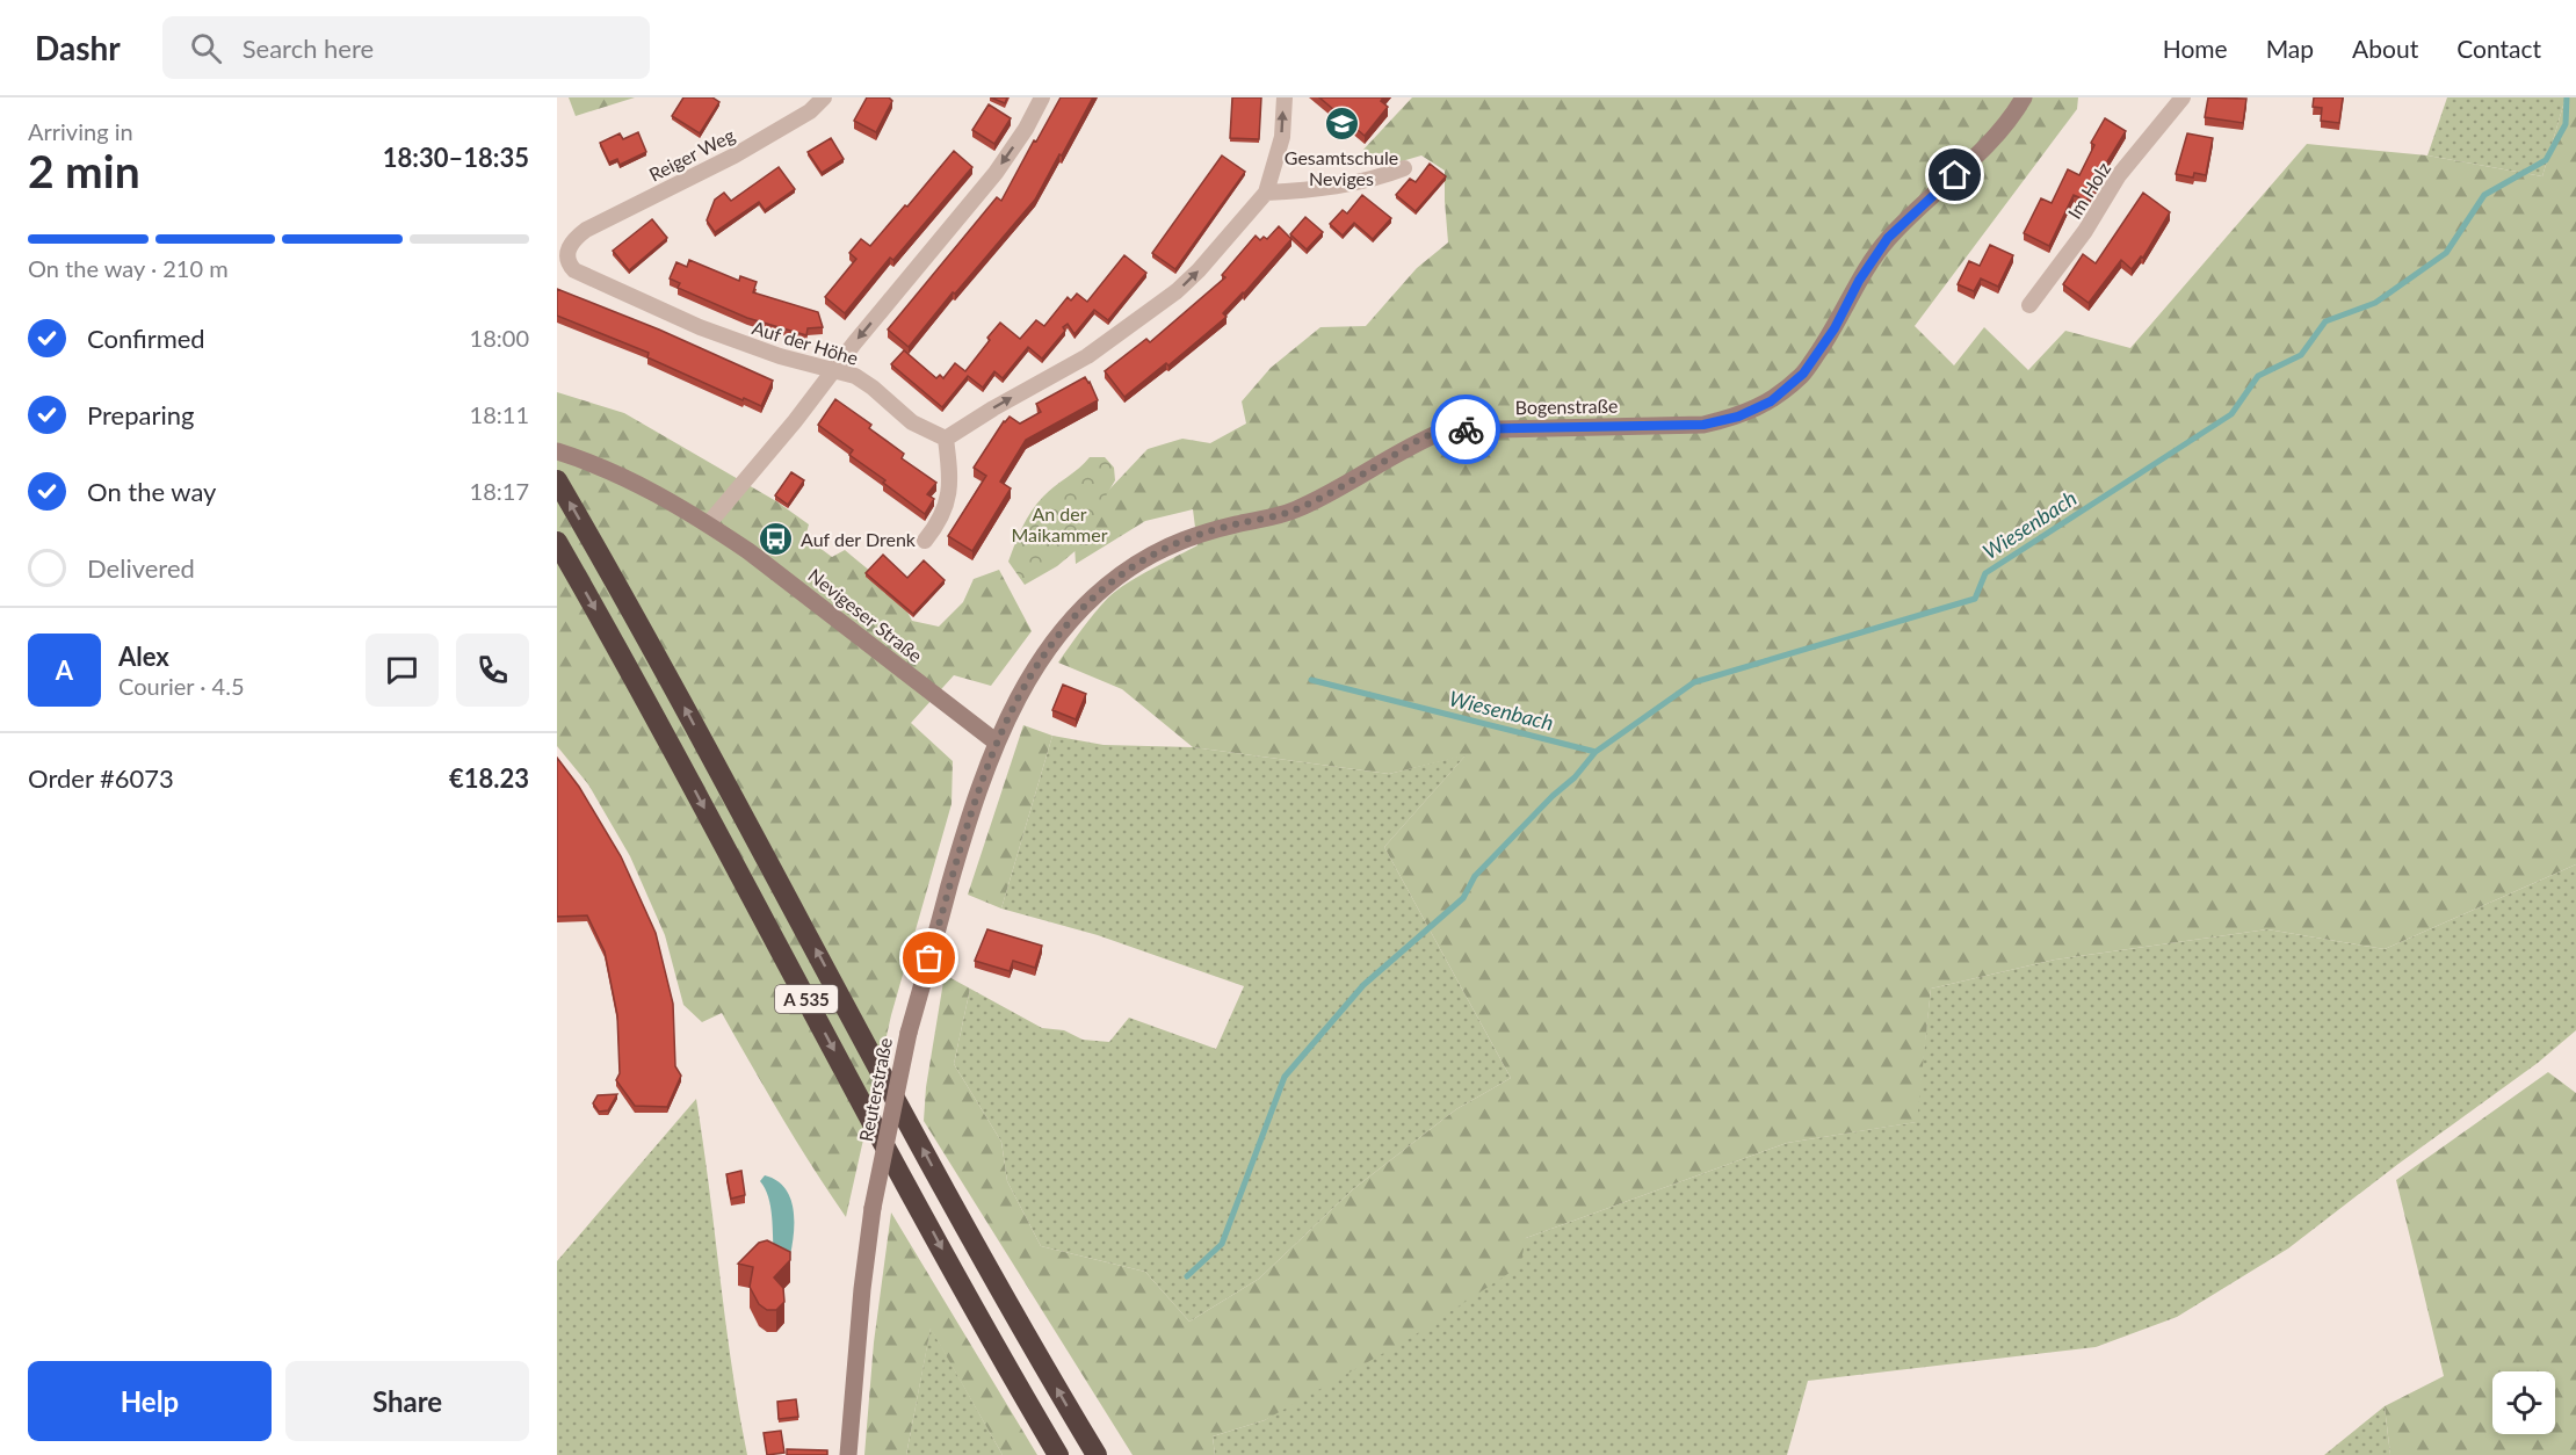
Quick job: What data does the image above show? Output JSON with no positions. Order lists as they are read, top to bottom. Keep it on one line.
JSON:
{"streets":{"highway":["A 535"],"main road":["Bogenstraße","Nevigeser Straße","Reuterstraße"],"street":["Reiger Weg","Im Holz","Auf der Höhe"]},"crossings":[["Reiger Weg","Auf der Höhe"],["Bogenstraße","Nevigeser Straße"],["Bogenstraße","Reuterstraße"],["Nevigeser Straße","Reuterstraße"]],"water":["Wiesenbach"],"parks":["An der Maikammer"],"places":{"school or university":["Gesamtschule Neviges"],"bus stop":["Auf der Drenk"]},"page":{"header":"Dashr","search":"Search here","nav":["Home","Map","About","Contact"],"heading":["2 min","Arriving in","18:30–18:35"],"panel":["Alex","Courier · 4.5","Order #6073","€18.23"],"bar":"On the way · 210 m","list":[["Confirmed","18:00"],["Preparing","18:11"],["On the way","18:17"],"Delivered"],"round":"A","buttons":["Help","Share"]}}
